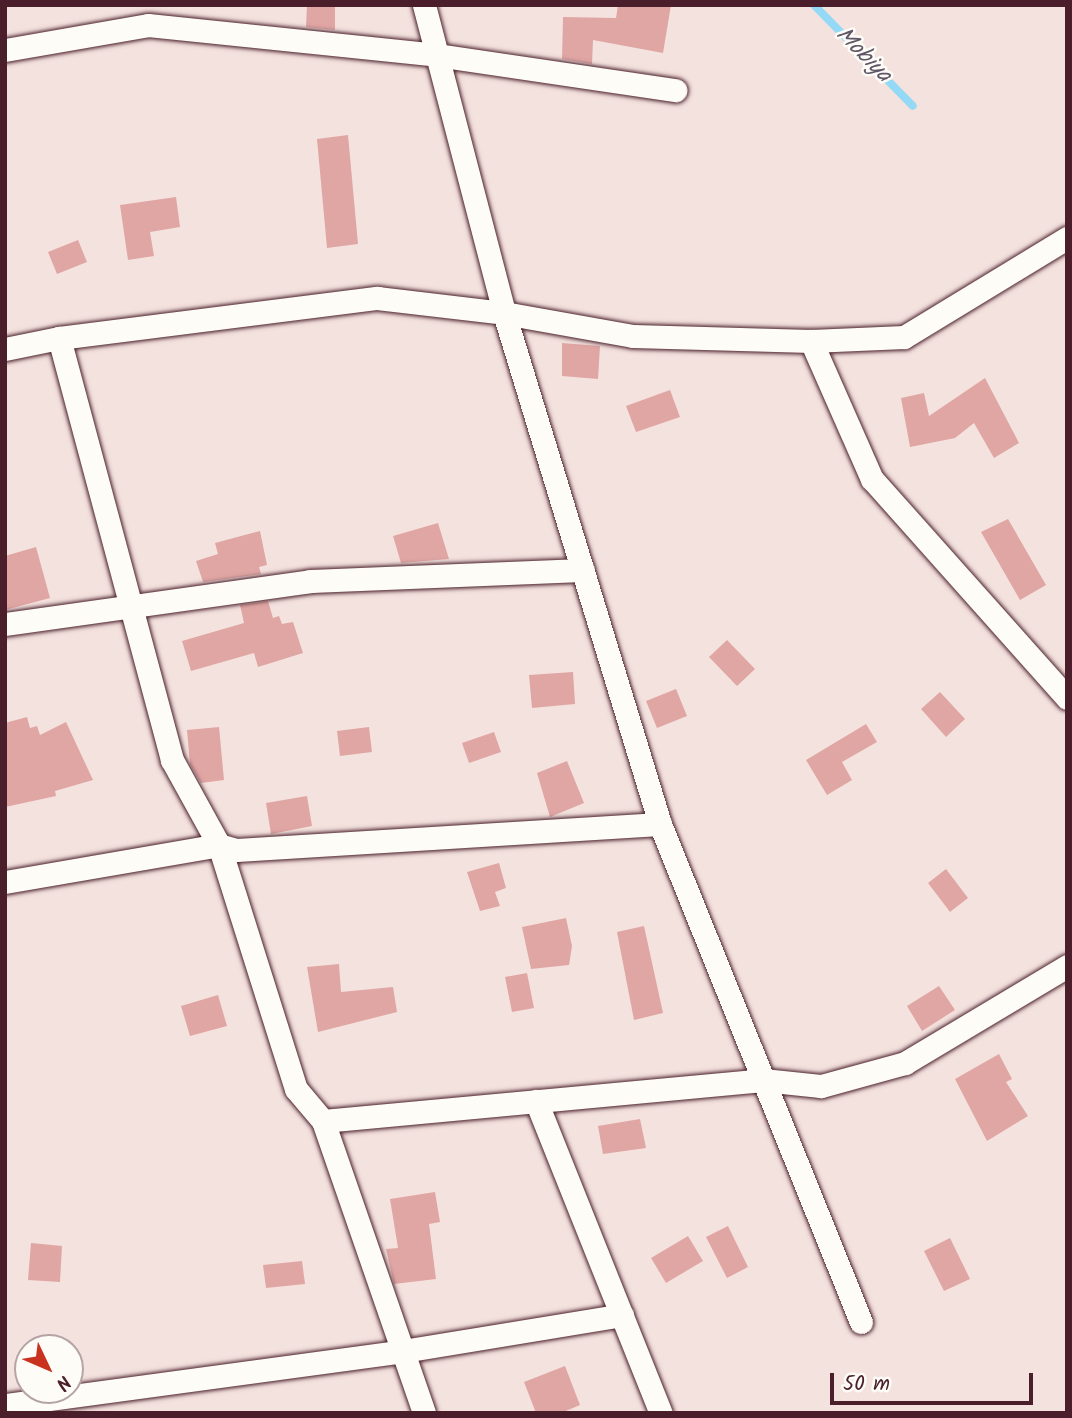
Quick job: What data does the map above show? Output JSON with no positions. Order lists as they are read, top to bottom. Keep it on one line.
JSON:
{"water":["Mobiya"],"scale_bar":"50 m","north":"bottom right"}
